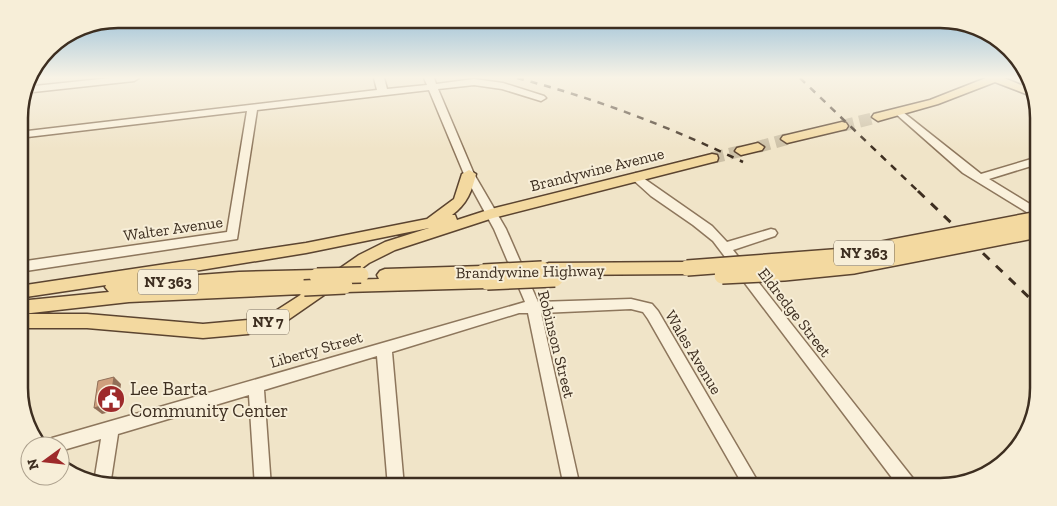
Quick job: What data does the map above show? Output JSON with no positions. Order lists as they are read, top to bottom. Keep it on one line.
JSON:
{"streets":{"main road":["Brandywine Avenue","NY 363","Brandywine Highway","NY 7"],"street":["Walter Avenue","Eldredge Street","Robinson Street","Liberty Street","Wales Avenue"]},"crossings":[["Brandywine Avenue","Eldredge Street"],["Brandywine Avenue","NY 7"],["Brandywine Avenue","Robinson Street"],["NY 7","Robinson Street"],["Robinson Street","Liberty Street"],["Robinson Street","Wales Avenue"],["Liberty Street","Wales Avenue"]],"places":{"public building":["Lee Barta Community Center"]},"north":"left"}
